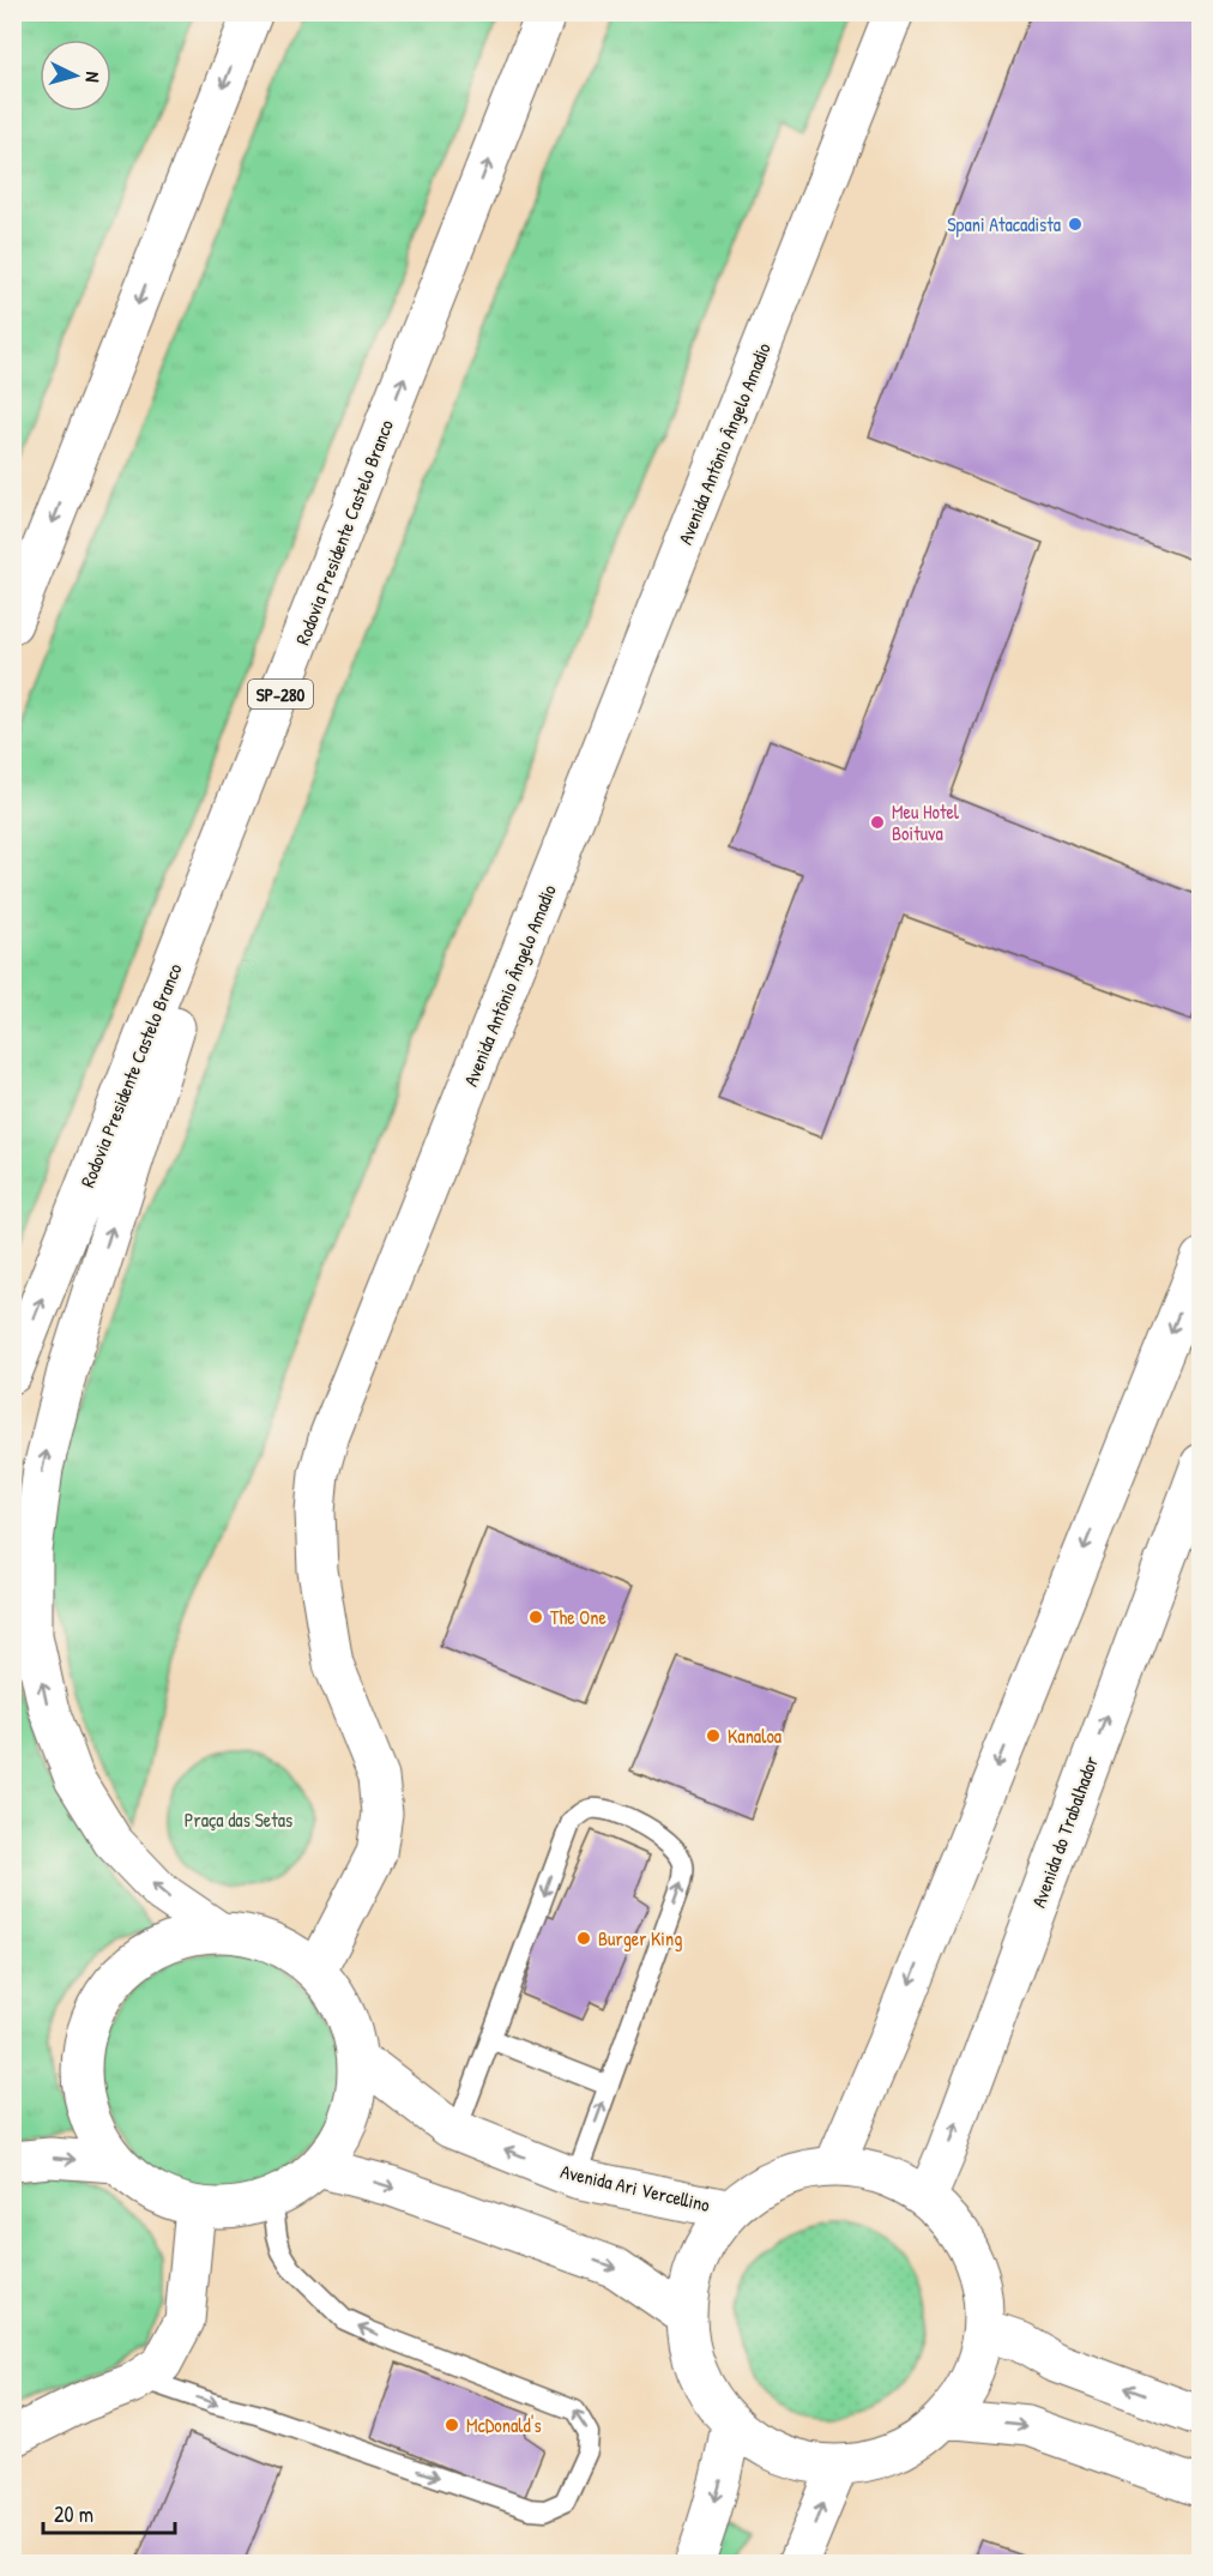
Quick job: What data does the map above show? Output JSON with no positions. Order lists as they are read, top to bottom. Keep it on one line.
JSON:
{"streets":{"main road":["Avenida Antônio Ângelo Amadio","Rodovia Presidente Castelo Branco","SP-280","Avenida do Trabalhador","Avenida Ari Vercellino"]},"parks":["Praça das Setas"],"places":["Spani Atacadista","Meu Hotel Boituva","The One","Kanaloa","Burger King","McDonald's"],"scale_bar":"20 m","north":"right"}
